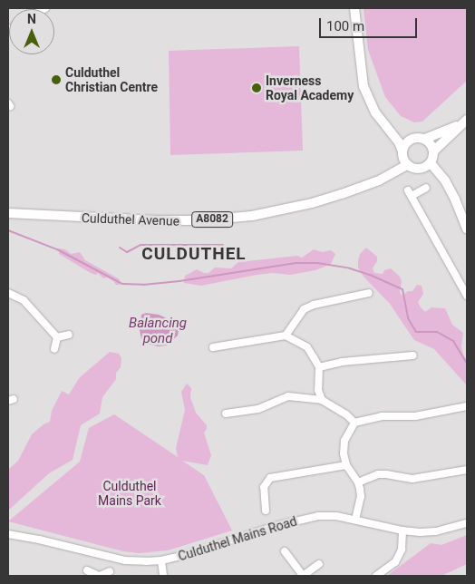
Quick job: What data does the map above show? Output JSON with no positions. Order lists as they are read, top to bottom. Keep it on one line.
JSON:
{"streets":{"main road":["Culduthel Avenue","A8082"],"street":["Culduthel Mains Road"]},"crossings":[["Culduthel Avenue","A8082"]],"districts":["CULDUTHEL"],"water":["Balancing pond"],"parks":["Culduthel Mains Park"],"places":["Culduthel Christian Centre","Inverness Royal Academy"],"scale_bar":"100 m","north":"top"}
